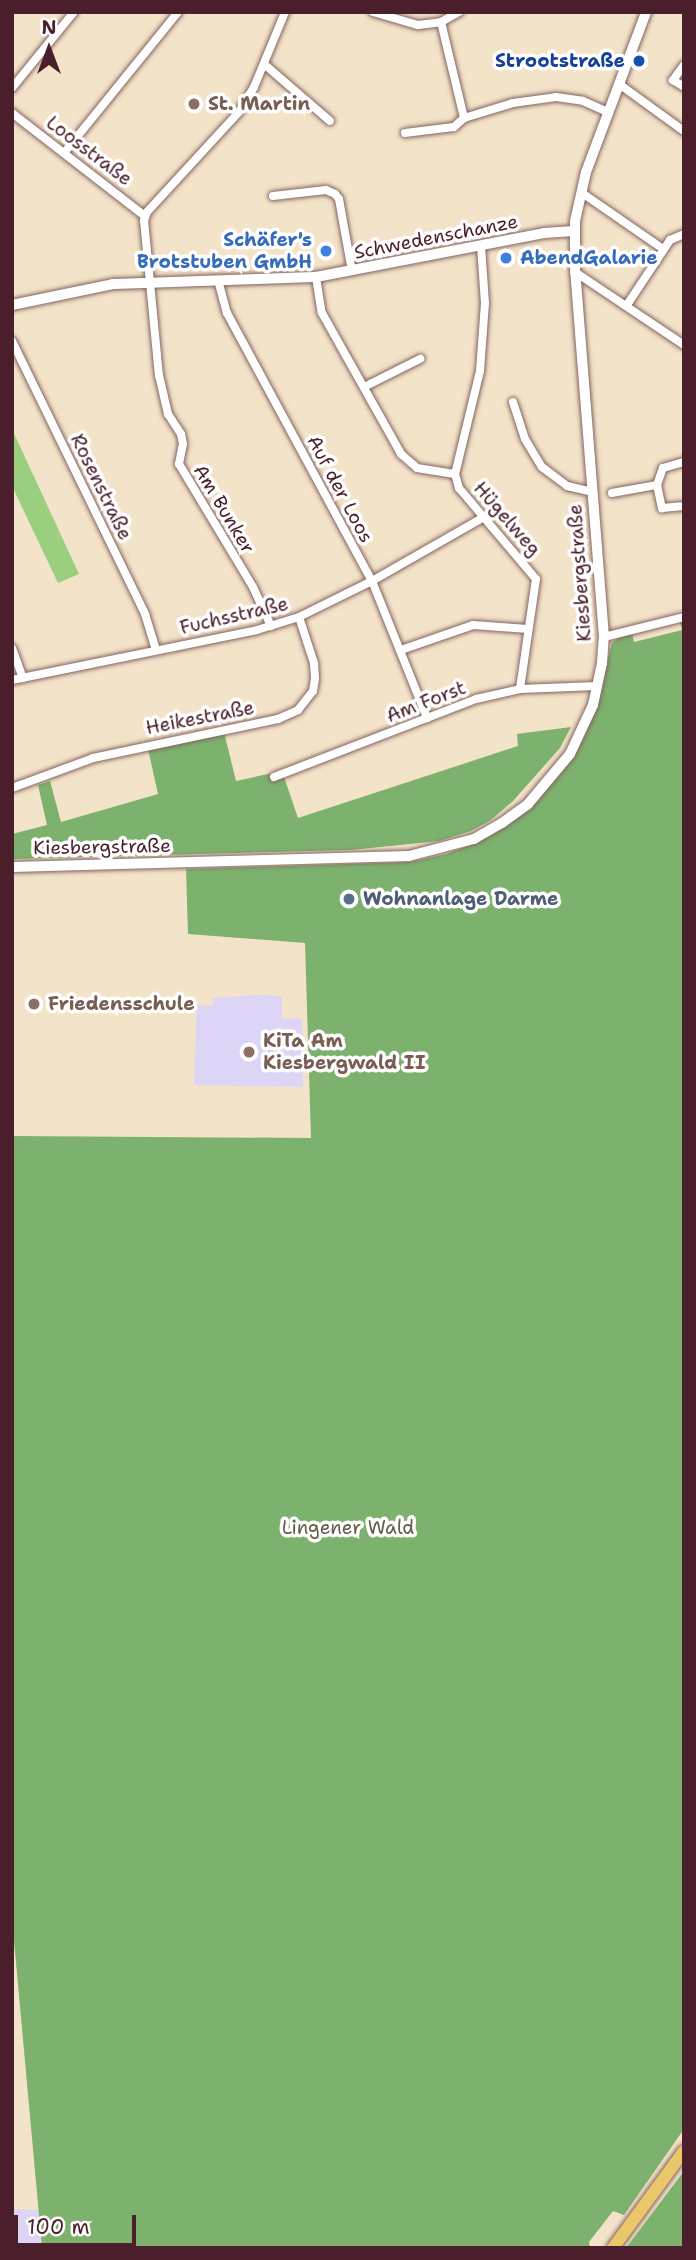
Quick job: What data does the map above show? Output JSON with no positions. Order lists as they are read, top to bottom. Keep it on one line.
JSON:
{"streets":{"street":["Loosstraße","Schwedenschanze","Rosenstraße","Auf der Loos","Am Bunker","Hügelweg","Kiesbergstraße","Fuchsstraße","Am Forst","Heikestraße"]},"crossings":[["Loosstraße","Am Bunker"],["Schwedenschanze","Auf der Loos"],["Schwedenschanze","Am Bunker"],["Schwedenschanze","Hügelweg"],["Schwedenschanze","Kiesbergstraße"],["Rosenstraße","Fuchsstraße"],["Auf der Loos","Fuchsstraße"],["Auf der Loos","Am Forst"],["Am Bunker","Fuchsstraße"],["Hügelweg","Fuchsstraße"],["Hügelweg","Am Forst"],["Kiesbergstraße","Am Forst"],["Fuchsstraße","Heikestraße"]],"parks":["Lingener Wald"],"places":["Strootstraße","St. Martin","Schäfer's Brotstuben GmbH","AbendGalarie","Wohnanlage Darme","Friedensschule","KiTa Am Kiesbergwald II"],"scale_bar":"100 m","north":"top"}
